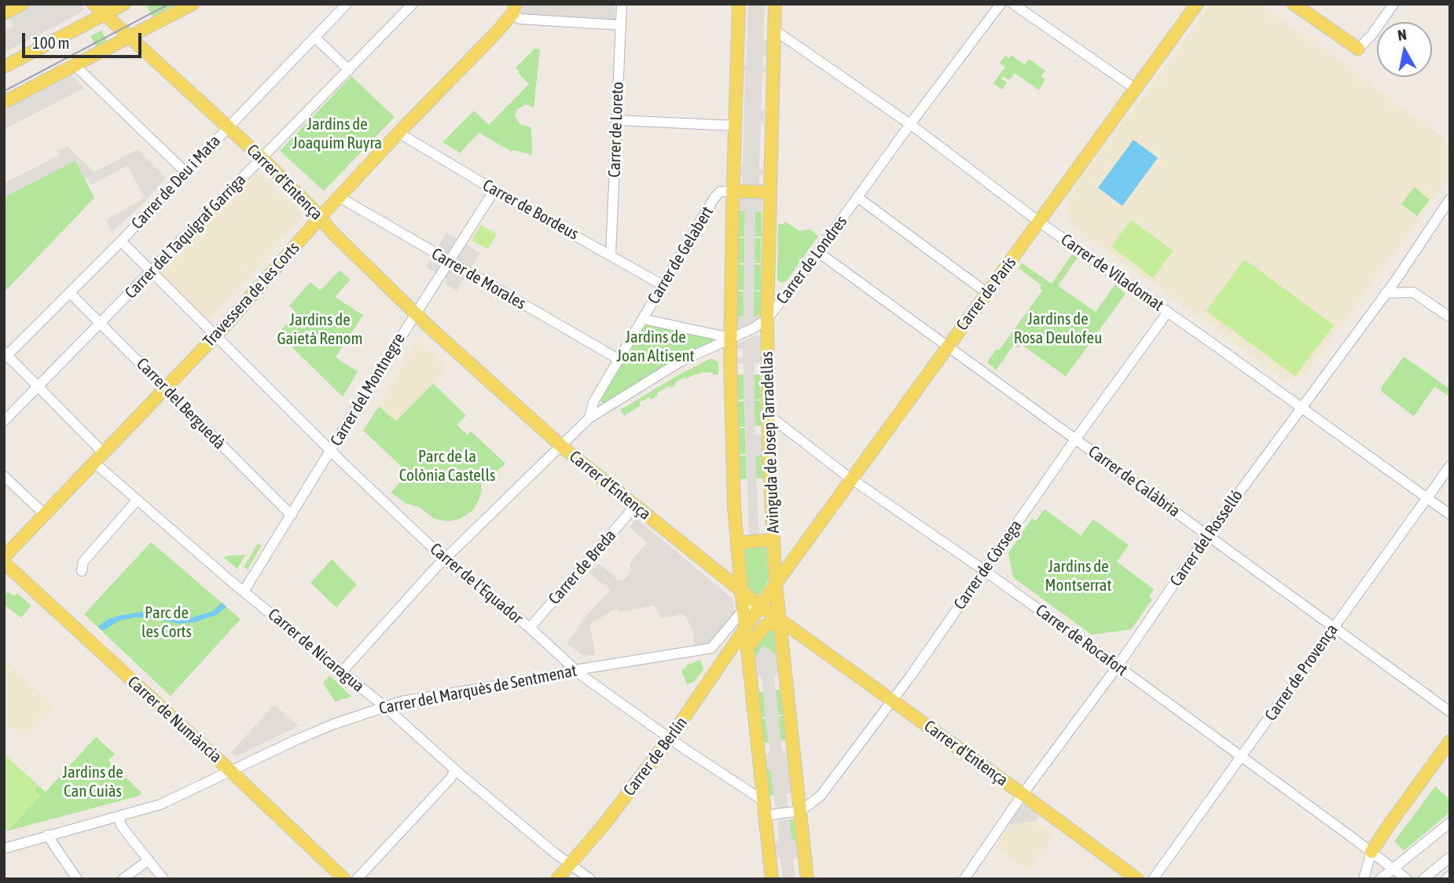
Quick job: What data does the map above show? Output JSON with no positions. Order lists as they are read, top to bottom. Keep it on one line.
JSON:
{"streets":{"main road":["Carrer d'Entença","Carrer de París","Travessera de les Corts","Avinguda de Josep Tarradellas","Carrer de Numància","Carrer de Berlín"],"street":["Carrer de Loreto","Carrer de Deu i Mata","Carrer de Bordeus","Carrer del Taquígraf Garriga","Carrer de Gelabert","Carrer de Londres","Carrer de Viladomat","Carrer de Morales","Carrer del Montnegre","Carrer del Berguedà","Carrer de Calàbria","Carrer del Rosselló","Carrer de Còrsega","Carrer de Breda","Carrer de l'Equador","Carrer de Rocafort","Carrer de Nicaragua","Carrer de Provença","Carrer del Marquès de Sentmenat"]},"crossings":[["Carrer de Loreto","Carrer de Bordeus"],["Carrer de Deu i Mata","Carrer d'Entença"],["Carrer de Deu i Mata","Carrer del Berguedà"],["Carrer de Deu i Mata","Carrer de l'Equador"],["Carrer d'Entença","Carrer del Taquígraf Garriga"],["Carrer d'Entença","Carrer de Londres"],["Carrer d'Entença","Travessera de les Corts"],["Carrer d'Entença","Carrer del Montnegre"],["Carrer d'Entença","Avinguda de Josep Tarradellas"],["Carrer d'Entença","Carrer del Rosselló"],["Carrer d'Entença","Carrer de Còrsega"],["Carrer d'Entença","Carrer de Breda"],["Carrer de Bordeus","Carrer de Gelabert"],["Carrer de Bordeus","Travessera de les Corts"],["Carrer de Bordeus","Carrer del Montnegre"],["Carrer del Taquígraf Garriga","Carrer del Berguedà"],["Carrer del Taquígraf Garriga","Carrer de l'Equador"],["Carrer de Gelabert","Carrer de Londres"],["Carrer de Gelabert","Carrer de Morales"],["Carrer de Londres","Carrer de Viladomat"],["Carrer de Londres","Avinguda de Josep Tarradellas"],["Carrer de Londres","Carrer de Calàbria"],["Carrer de Londres","Carrer de l'Equador"],["Carrer de Londres","Carrer de Nicaragua"],["Carrer de Viladomat","Carrer de París"],["Carrer de Viladomat","Avinguda de Josep Tarradellas"],["Carrer de Viladomat","Carrer del Rosselló"],["Carrer de Viladomat","Carrer de Còrsega"],["Carrer de Viladomat","Carrer de Provença"],["Carrer de Morales","Travessera de les Corts"],["Carrer de Morales","Carrer del Montnegre"],["Carrer de París","Avinguda de Josep Tarradellas"],["Carrer de París","Carrer de Calàbria"],["Carrer de París","Carrer de Rocafort"],["Travessera de les Corts","Carrer del Berguedà"],["Travessera de les Corts","Carrer de l'Equador"],["Travessera de les Corts","Carrer de Nicaragua"],["Carrer del Montnegre","Carrer del Berguedà"],["Carrer del Montnegre","Carrer de l'Equador"],["Carrer del Montnegre","Carrer de Nicaragua"],["Avinguda de Josep Tarradellas","Carrer de Còrsega"],["Avinguda de Josep Tarradellas","Carrer de Rocafort"],["Carrer de Calàbria","Carrer del Rosselló"],["Carrer de Calàbria","Carrer de Còrsega"],["Carrer de Calàbria","Carrer de Provença"],["Carrer del Rosselló","Carrer de Rocafort"],["Carrer de Còrsega","Carrer de Rocafort"],["Carrer de Breda","Carrer de l'Equador"],["Carrer de l'Equador","Carrer del Marquès de Sentmenat"],["Carrer de l'Equador","Carrer de Berlín"],["Carrer de Rocafort","Carrer de Provença"],["Carrer de Nicaragua","Carrer del Marquès de Sentmenat"],["Carrer de Nicaragua","Carrer de Berlín"],["Carrer del Marquès de Sentmenat","Carrer de Numància"]],"parks":["Jardins de Joaquim Ruyra","Jardins de Rosa Deulofeu","Jardins de Gaietà Renom","Jardins de Joan Altisent","Parc de la Colònia Castells","Jardins de Montserrat","Parc de les Corts","Jardins de Can Cuiàs"],"scale_bar":"100 m","north":"top"}
